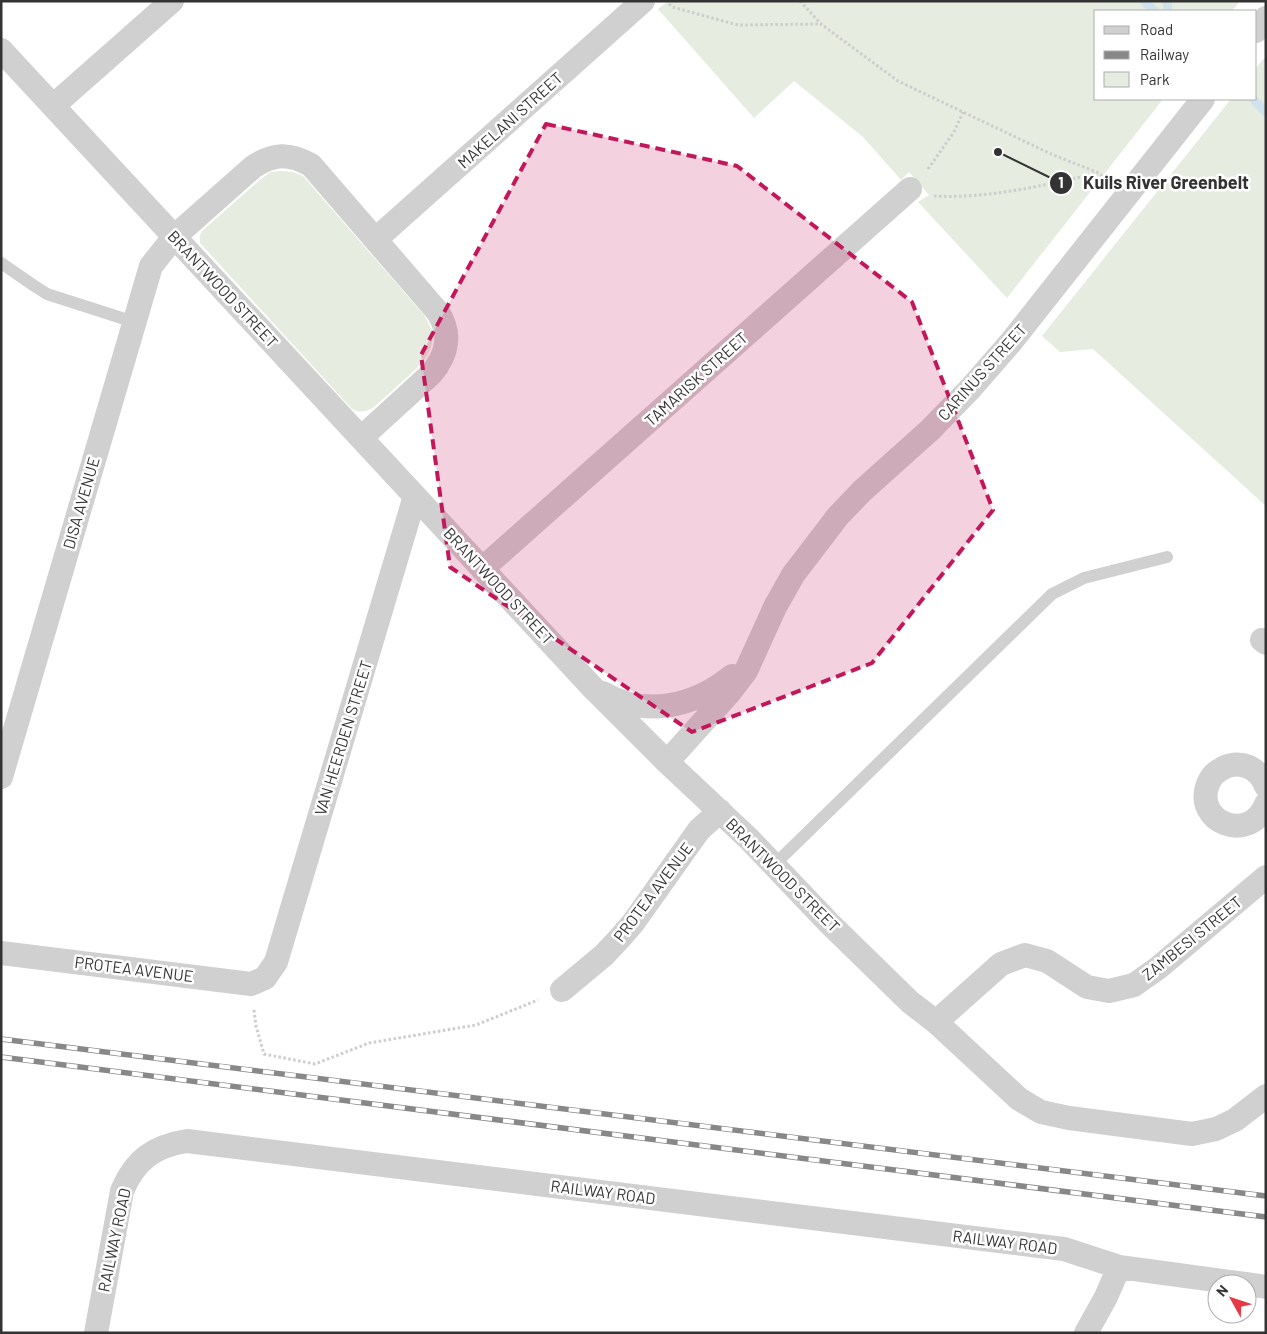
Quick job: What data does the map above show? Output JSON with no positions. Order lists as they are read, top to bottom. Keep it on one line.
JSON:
{"streets":{"street":["MAKELANI STREET","BRANTWOOD STREET","CARINUS STREET","TAMARISK STREET","DISA AVENUE","VAN HEERDEN STREET","PROTEA AVENUE","ZAMBESI STREET","RAILWAY ROAD"]},"crossings":[["BRANTWOOD STREET","CARINUS STREET"],["BRANTWOOD STREET","TAMARISK STREET"],["BRANTWOOD STREET","DISA AVENUE"],["BRANTWOOD STREET","VAN HEERDEN STREET"],["BRANTWOOD STREET","PROTEA AVENUE"],["BRANTWOOD STREET","ZAMBESI STREET"],["VAN HEERDEN STREET","PROTEA AVENUE"]],"places":["Kuils River Greenbelt"],"legend":["Road","Railway","Park"],"north":"top left"}
